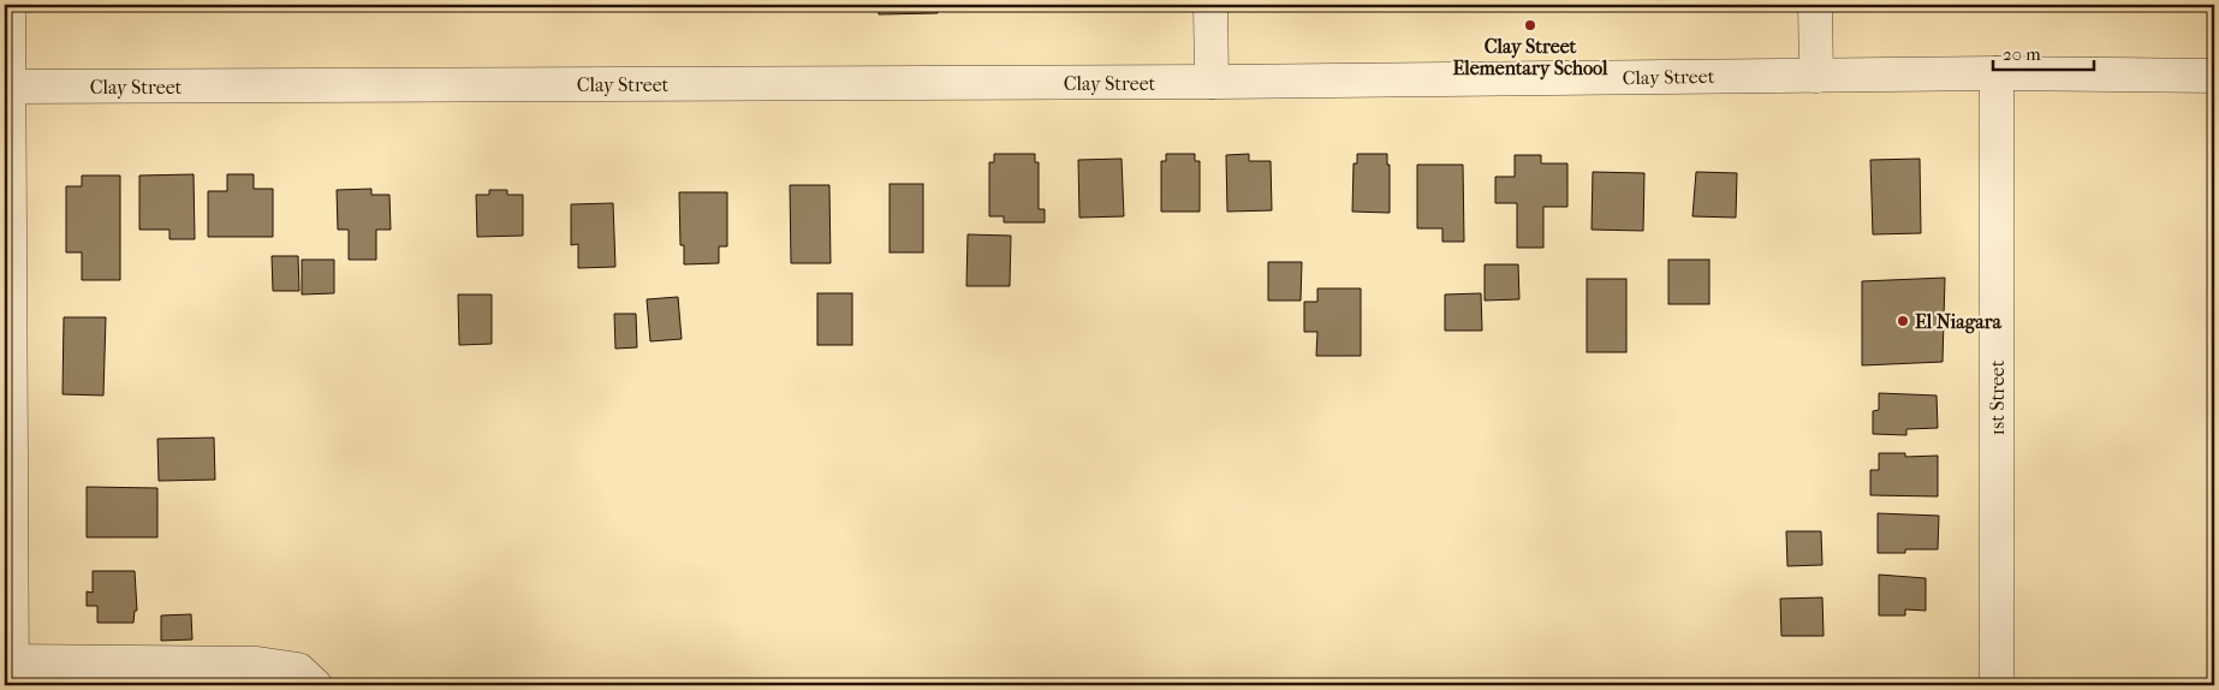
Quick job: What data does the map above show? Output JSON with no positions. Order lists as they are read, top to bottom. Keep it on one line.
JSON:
{"streets":{"street":["Clay Street","1st Street"]},"crossings":[["Clay Street","1st Street"]],"places":["Clay Street Elementary School","El Niagara"],"scale_bar":"20 m"}
